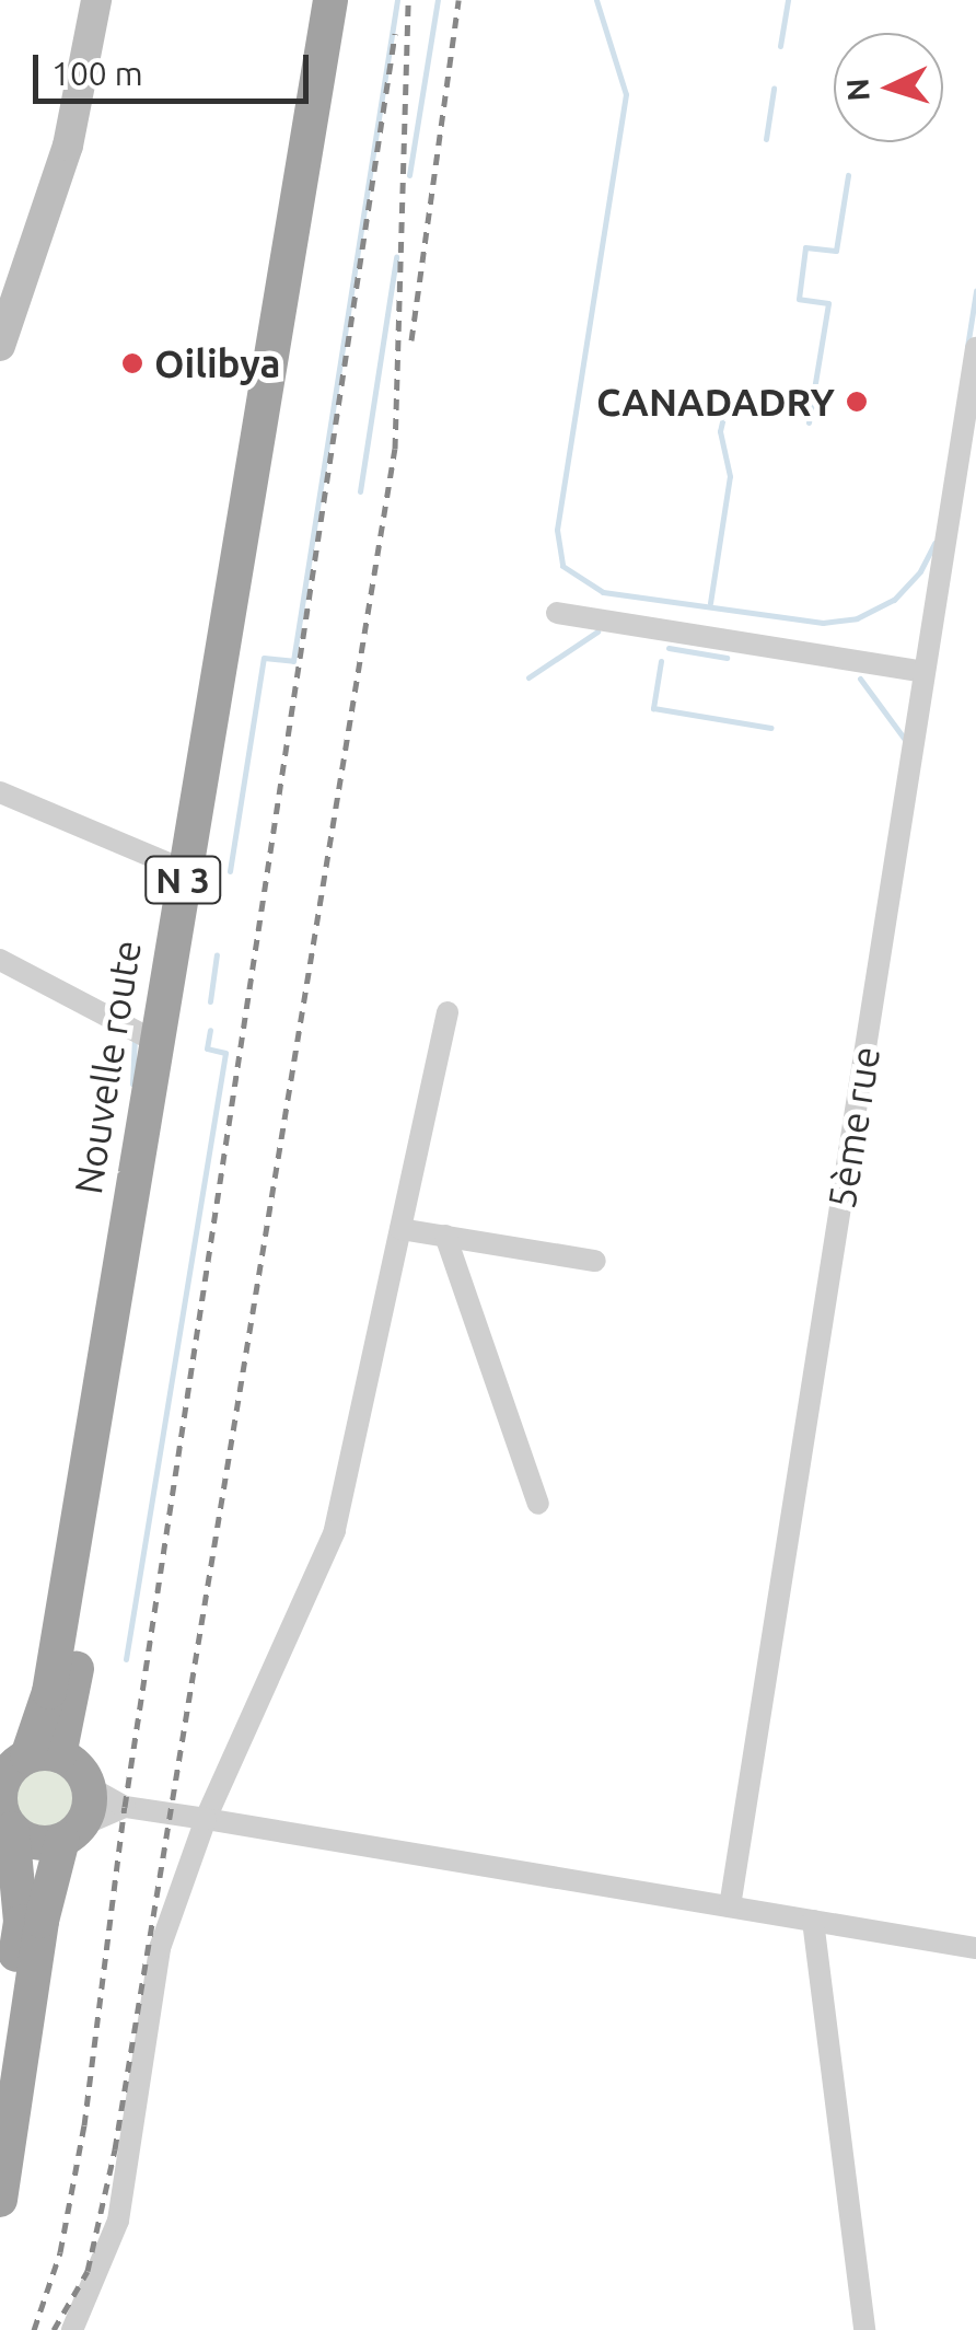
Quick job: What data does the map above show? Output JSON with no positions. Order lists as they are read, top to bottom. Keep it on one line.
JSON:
{"streets":{"highway":["N 3","Nouvelle route"],"street":["5ème rue"]},"places":["Oilibya","CANADADRY"],"scale_bar":"100 m","north":"left"}
